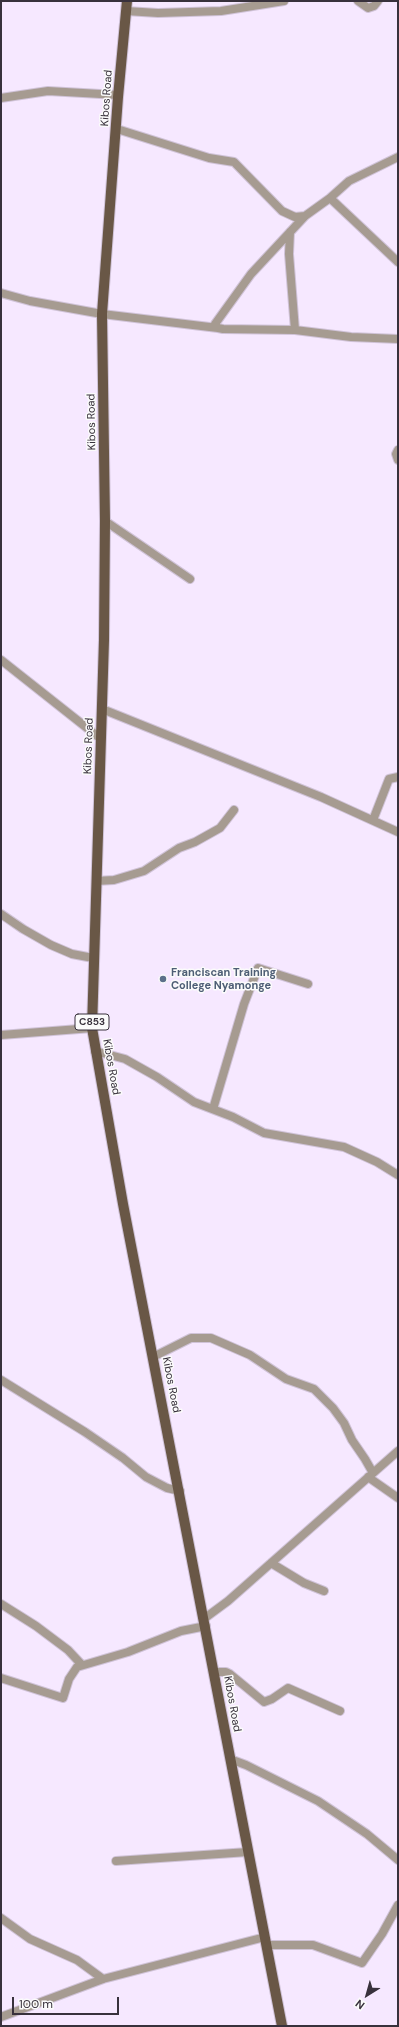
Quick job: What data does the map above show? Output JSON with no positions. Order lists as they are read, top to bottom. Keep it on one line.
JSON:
{"streets":{"main road":["Kibos Road","C853"]},"places":["Franciscan Training College Nyamonge"],"scale_bar":"100 m","north":"bottom left"}
